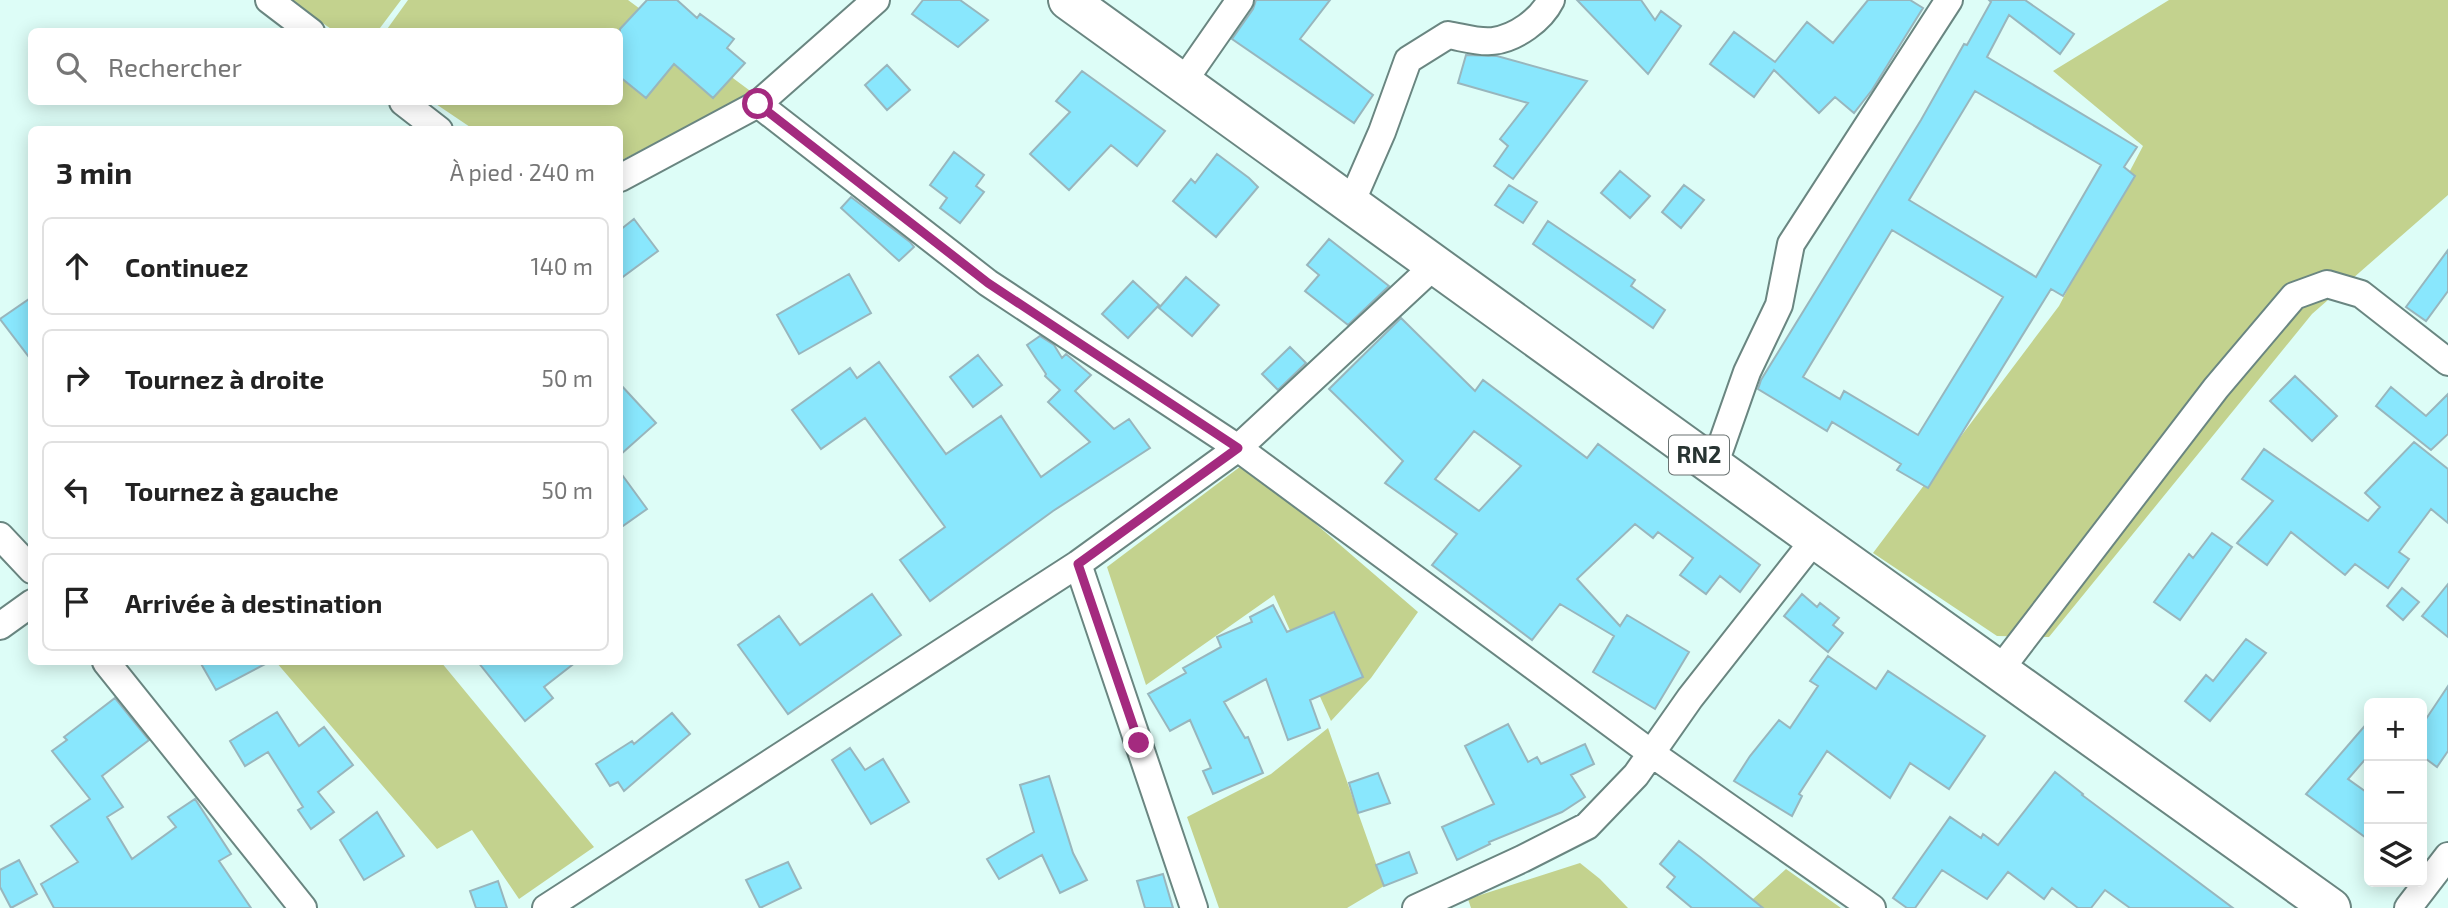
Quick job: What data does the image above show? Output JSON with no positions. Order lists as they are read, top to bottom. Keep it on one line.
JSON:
{"streets":{"highway":["RN2"]},"page":{"search":"Rechercher","heading":["3 min","À pied · 240 m"],"list":[["Continuez","140 m"],["Tournez à droite","50 m"],["Tournez à gauche","50 m"],"Arrivée à destination"],"map_buttons":["+","−"]}}
